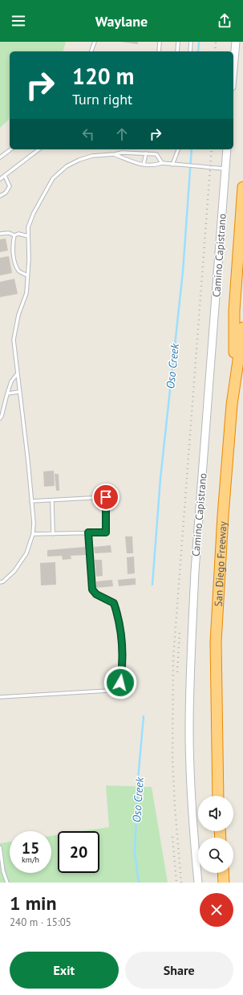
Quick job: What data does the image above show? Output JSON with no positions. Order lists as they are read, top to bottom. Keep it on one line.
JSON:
{"streets":{"highway":["San Diego Freeway"],"street":["Camino Capistrano"]},"water":["Oso Creek"],"page":{"header":"Waylane","turn":["120 m","Turn right"],"speed":"15 km/h","limit":"20","heading":["1 min","240 m · 15:05"],"buttons":["Exit","Share"]}}
